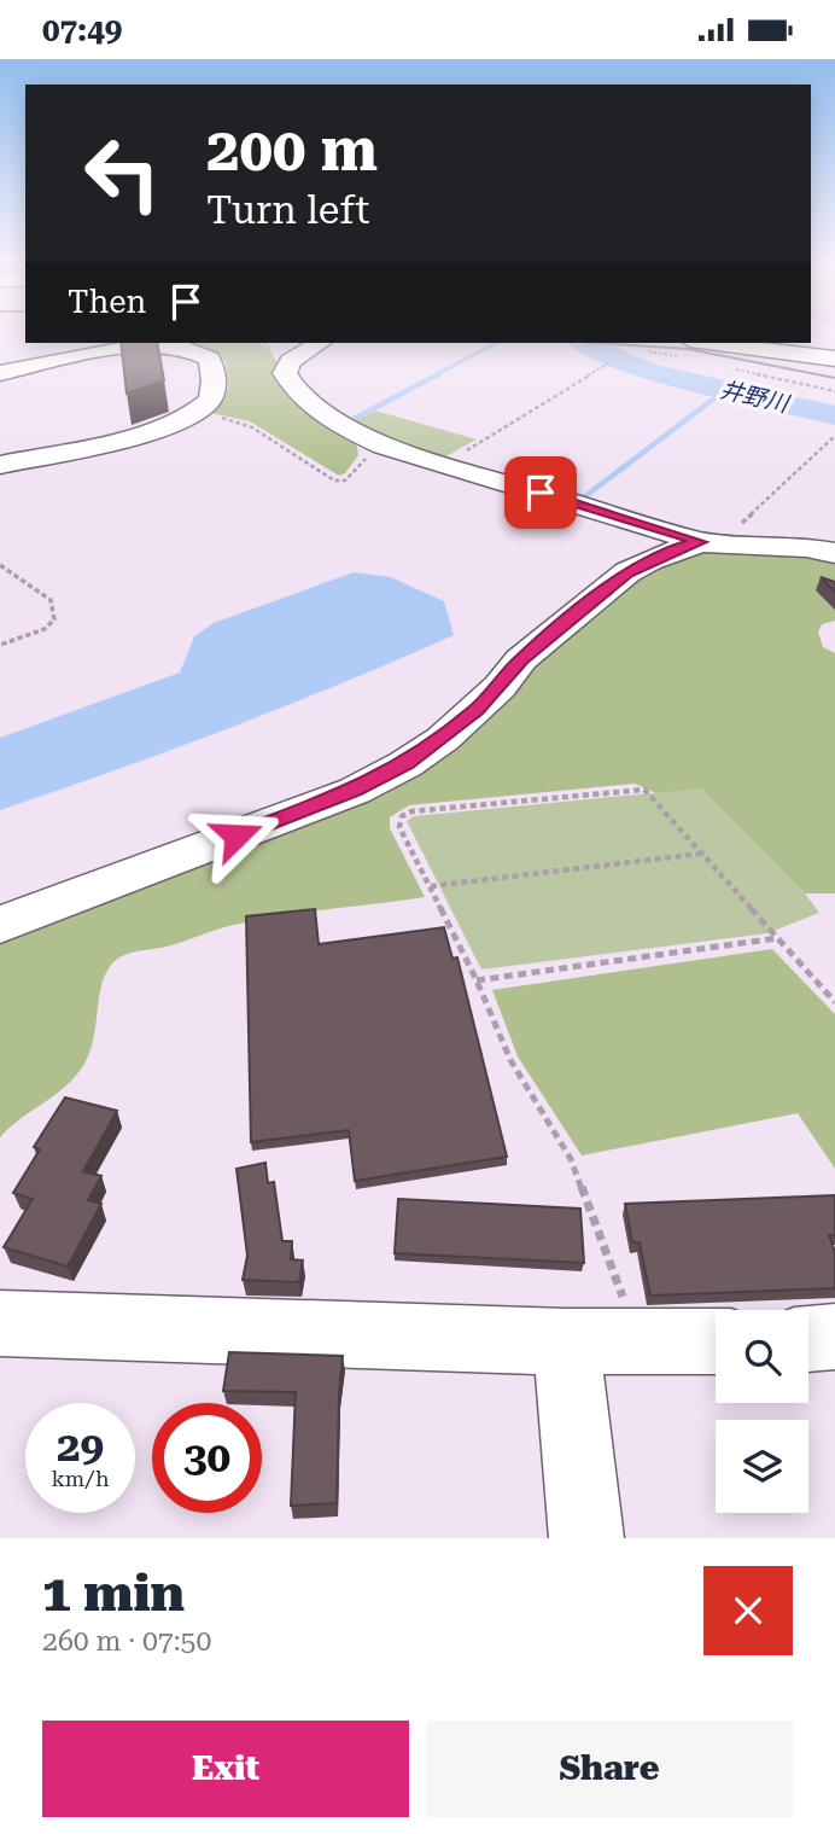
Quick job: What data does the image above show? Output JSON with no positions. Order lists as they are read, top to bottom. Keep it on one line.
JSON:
{"water":["井野川"],"page":{"status":"07:49","turn":["200 m","Turn left"],"then":"Then","speed":"29 km/h","limit":"30","heading":["1 min","260 m · 07:50"],"buttons":["Exit","Share"]}}
